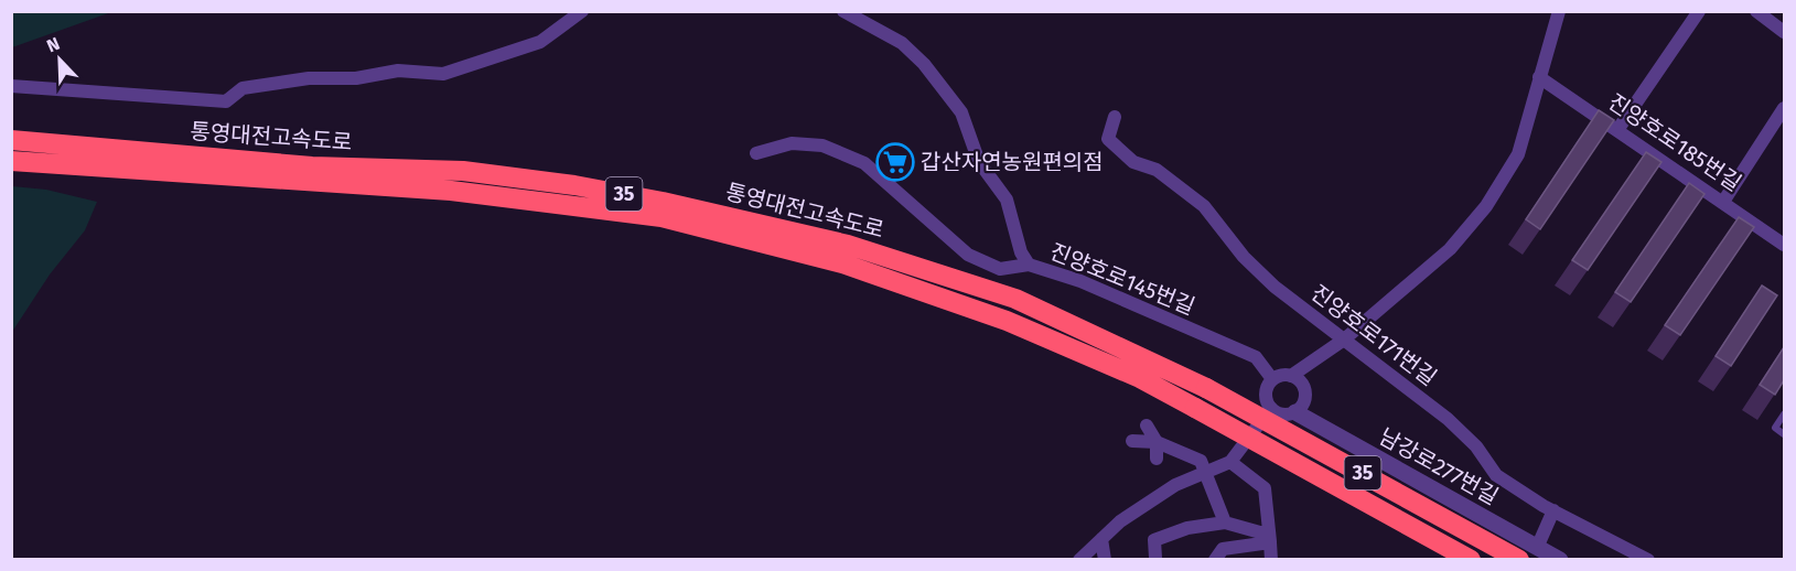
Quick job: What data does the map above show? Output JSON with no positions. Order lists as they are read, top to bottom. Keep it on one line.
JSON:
{"streets":{"highway":["통영대전고속도로","35"],"street":["진양호로185번길","진양호로145번길","진양호로171번길","남강로277번길"]},"crossings":[["진양호로145번길","남강로277번길"]],"places":{"supermarket":["갑산자연농원편의점"]},"north":"top left"}
